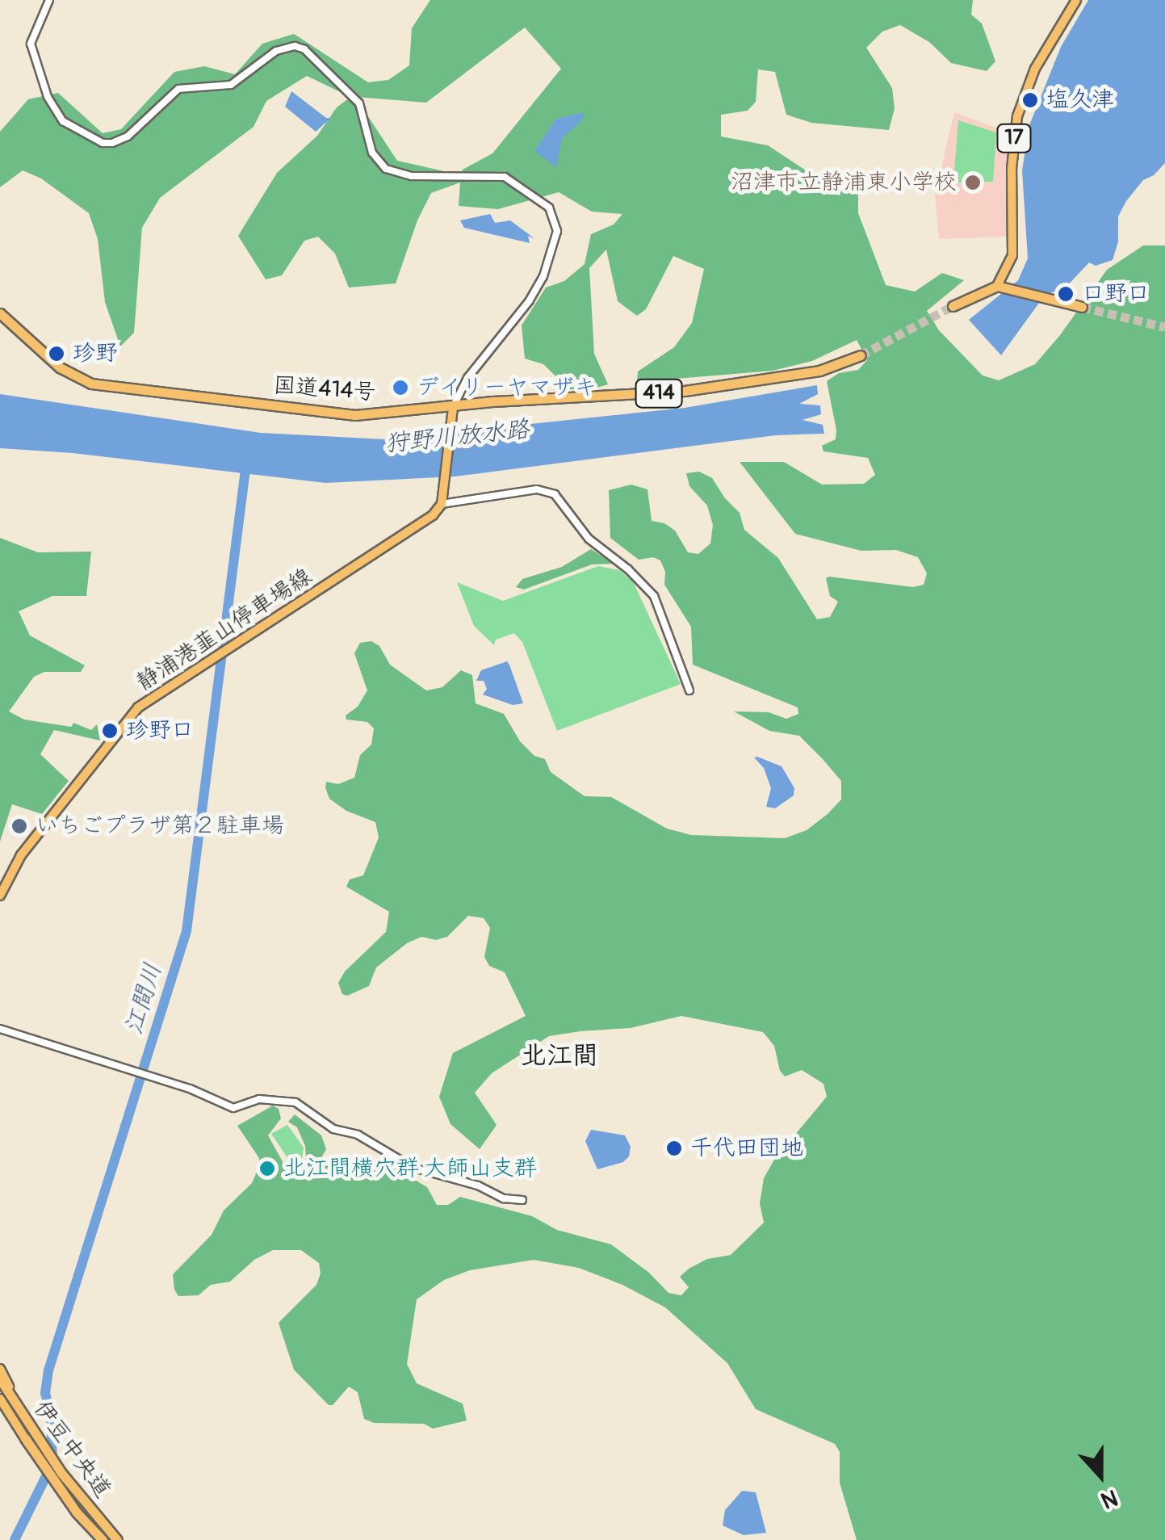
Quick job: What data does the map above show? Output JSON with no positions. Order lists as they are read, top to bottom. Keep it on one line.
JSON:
{"streets":{"highway":["国道414号","414","伊豆中央道"],"main road":["17","静浦港韮山停車場線"]},"districts":["北江間"],"water":["狩野川放水路","江間川"],"places":["塩久津","沼津市立静浦東小学校","口野口","珍野","デイリーヤマザキ","珍野口","いちごプラザ第２駐車場","千代田団地","北江間横穴群 大師山支群"],"north":"bottom"}
